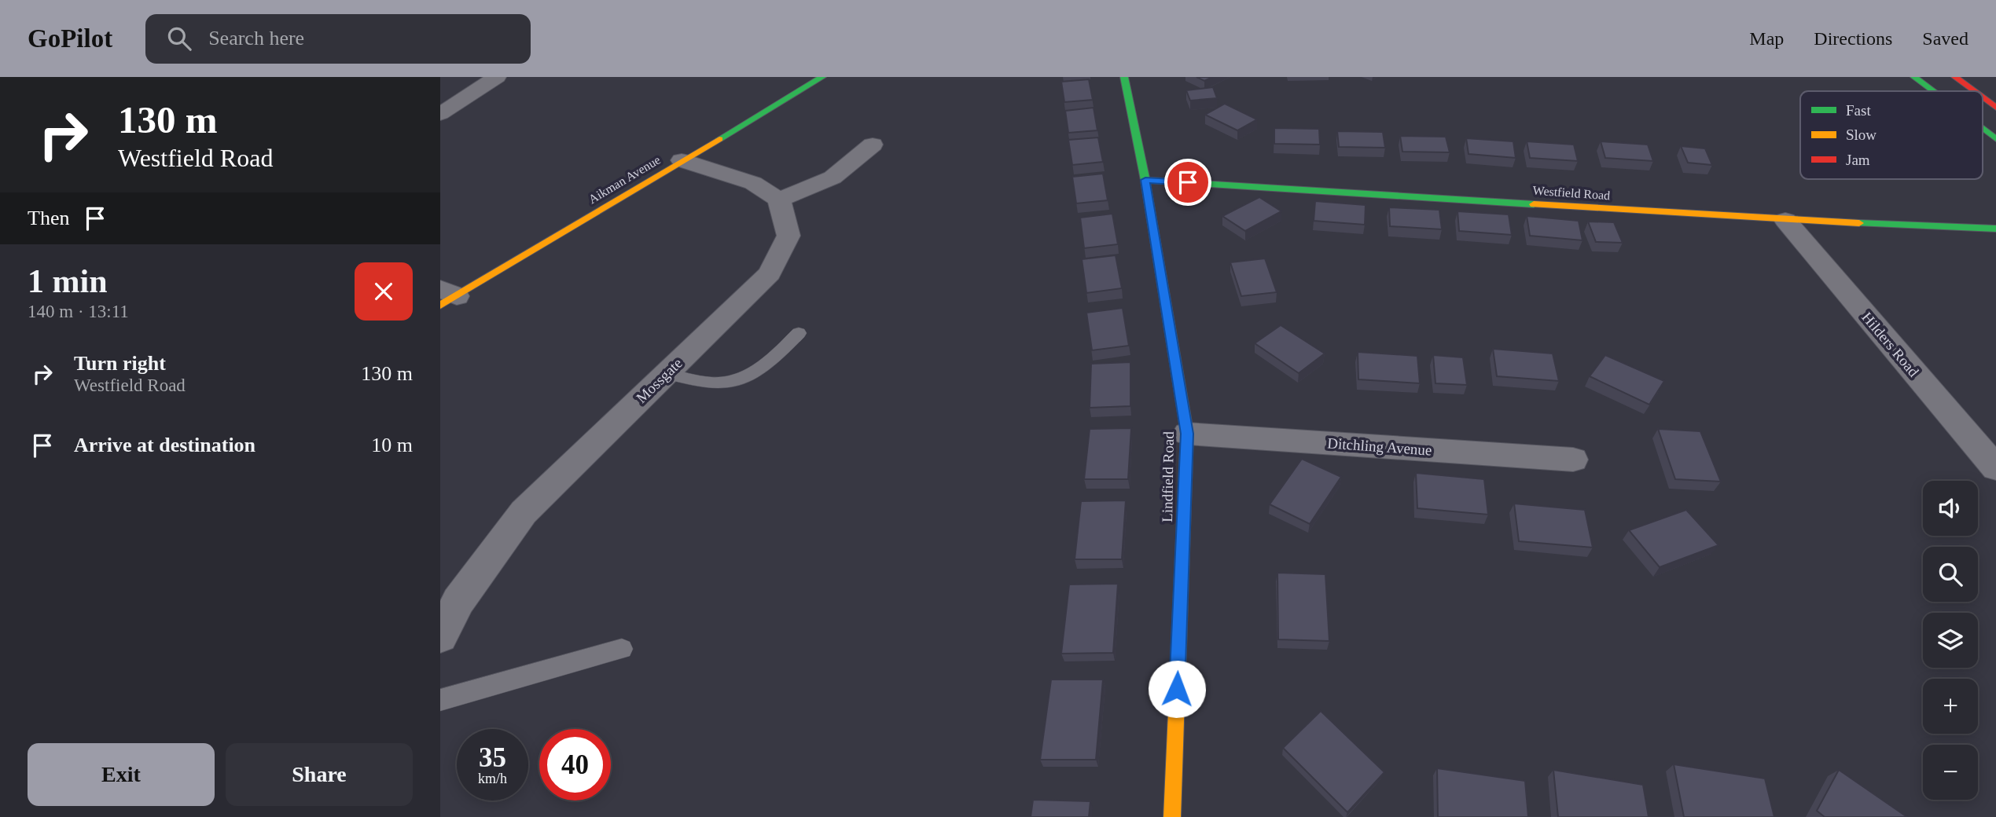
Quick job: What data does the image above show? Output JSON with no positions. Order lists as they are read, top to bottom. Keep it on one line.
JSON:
{"streets":{"street":["Aikman Avenue","Westfield Road","Hilders Road","Mossgate","Ditchling Avenue","Lindfield Road"]},"crossings":[["Westfield Road","Hilders Road"],["Westfield Road","Lindfield Road"],["Ditchling Avenue","Lindfield Road"]],"legend":["Fast","Slow","Jam"],"page":{"header":"GoPilot","search":"Search here","nav":["Map","Directions","Saved"],"turn":["130 m","Westfield Road"],"then":"Then","heading":["1 min","140 m · 13:11"],"list":[{"name":"Turn right","note":"Westfield Road","value":"130 m"},{"name":"Arrive at destination","value":"10 m"}],"map_buttons":["+","−"],"speed":"35 km/h","limit":"40","buttons":["Exit","Share"]}}
